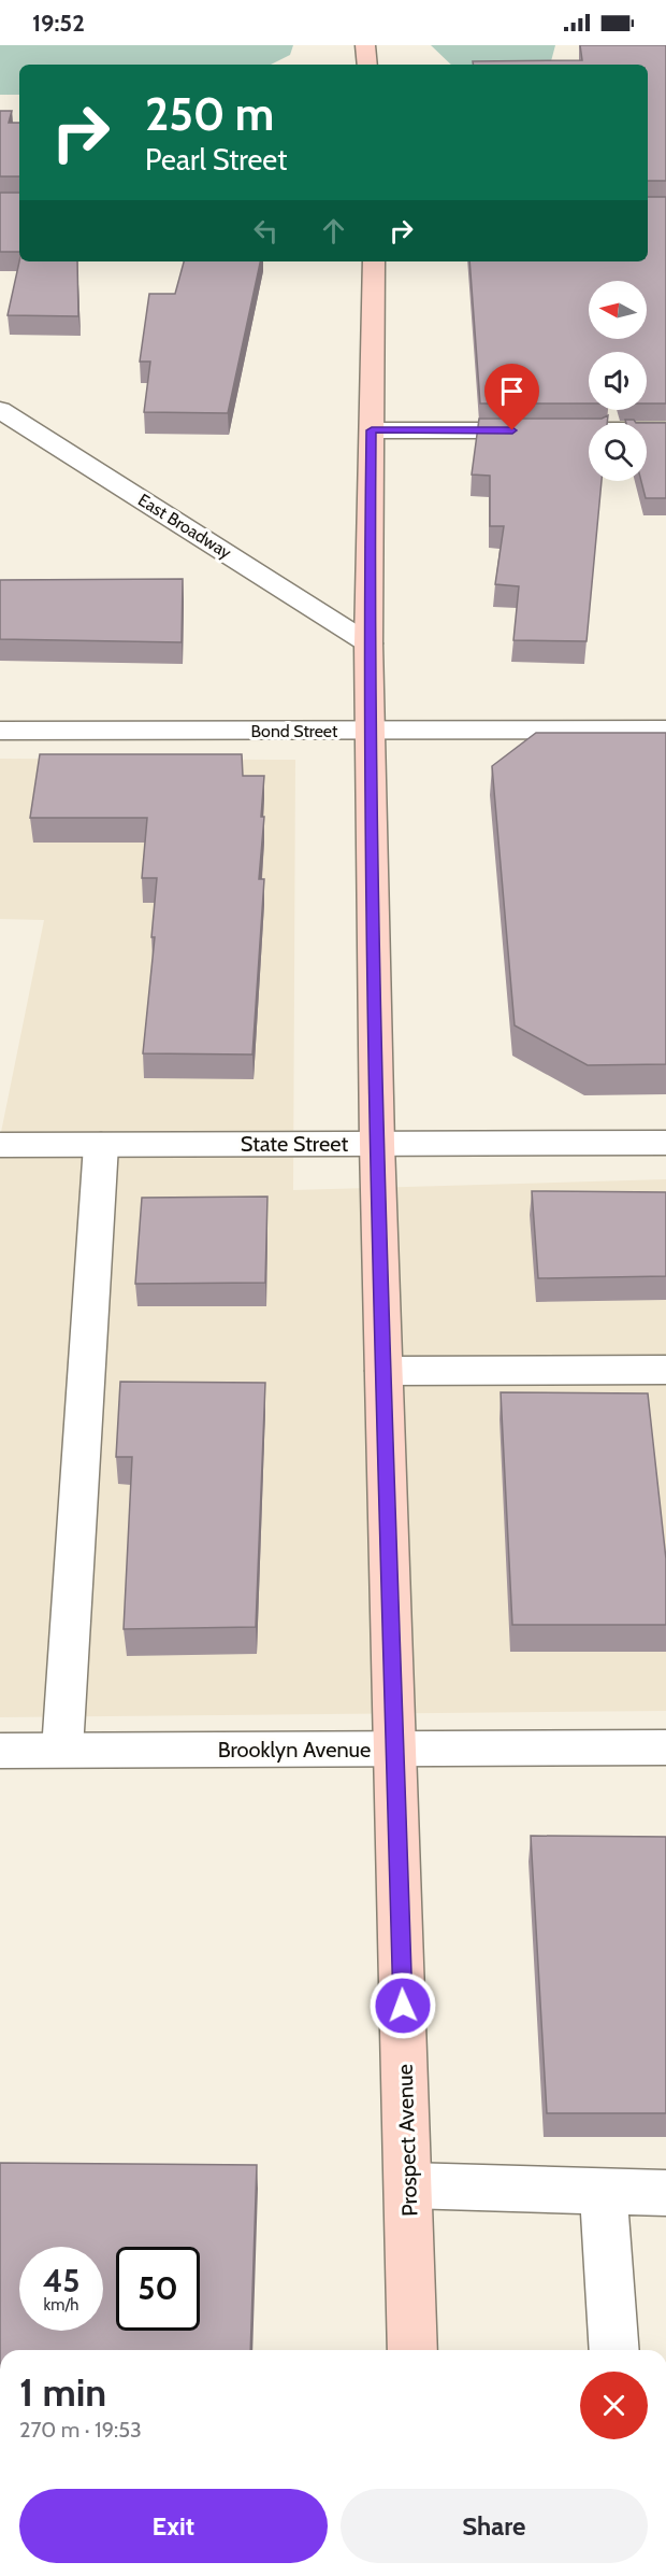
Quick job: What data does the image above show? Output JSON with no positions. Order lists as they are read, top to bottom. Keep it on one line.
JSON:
{"streets":{"main road":["Prospect Avenue"],"street":["East Broadway","Bond Street","State Street","Brooklyn Avenue"]},"crossings":[["East Broadway","Prospect Avenue"],["Bond Street","Prospect Avenue"],["State Street","Prospect Avenue"],["Brooklyn Avenue","Prospect Avenue"]],"north":"left","page":{"status":"19:52","turn":["250 m","Pearl Street"],"speed":"45 km/h","limit":"50","heading":["1 min","270 m · 19:53"],"buttons":["Exit","Share"]}}
